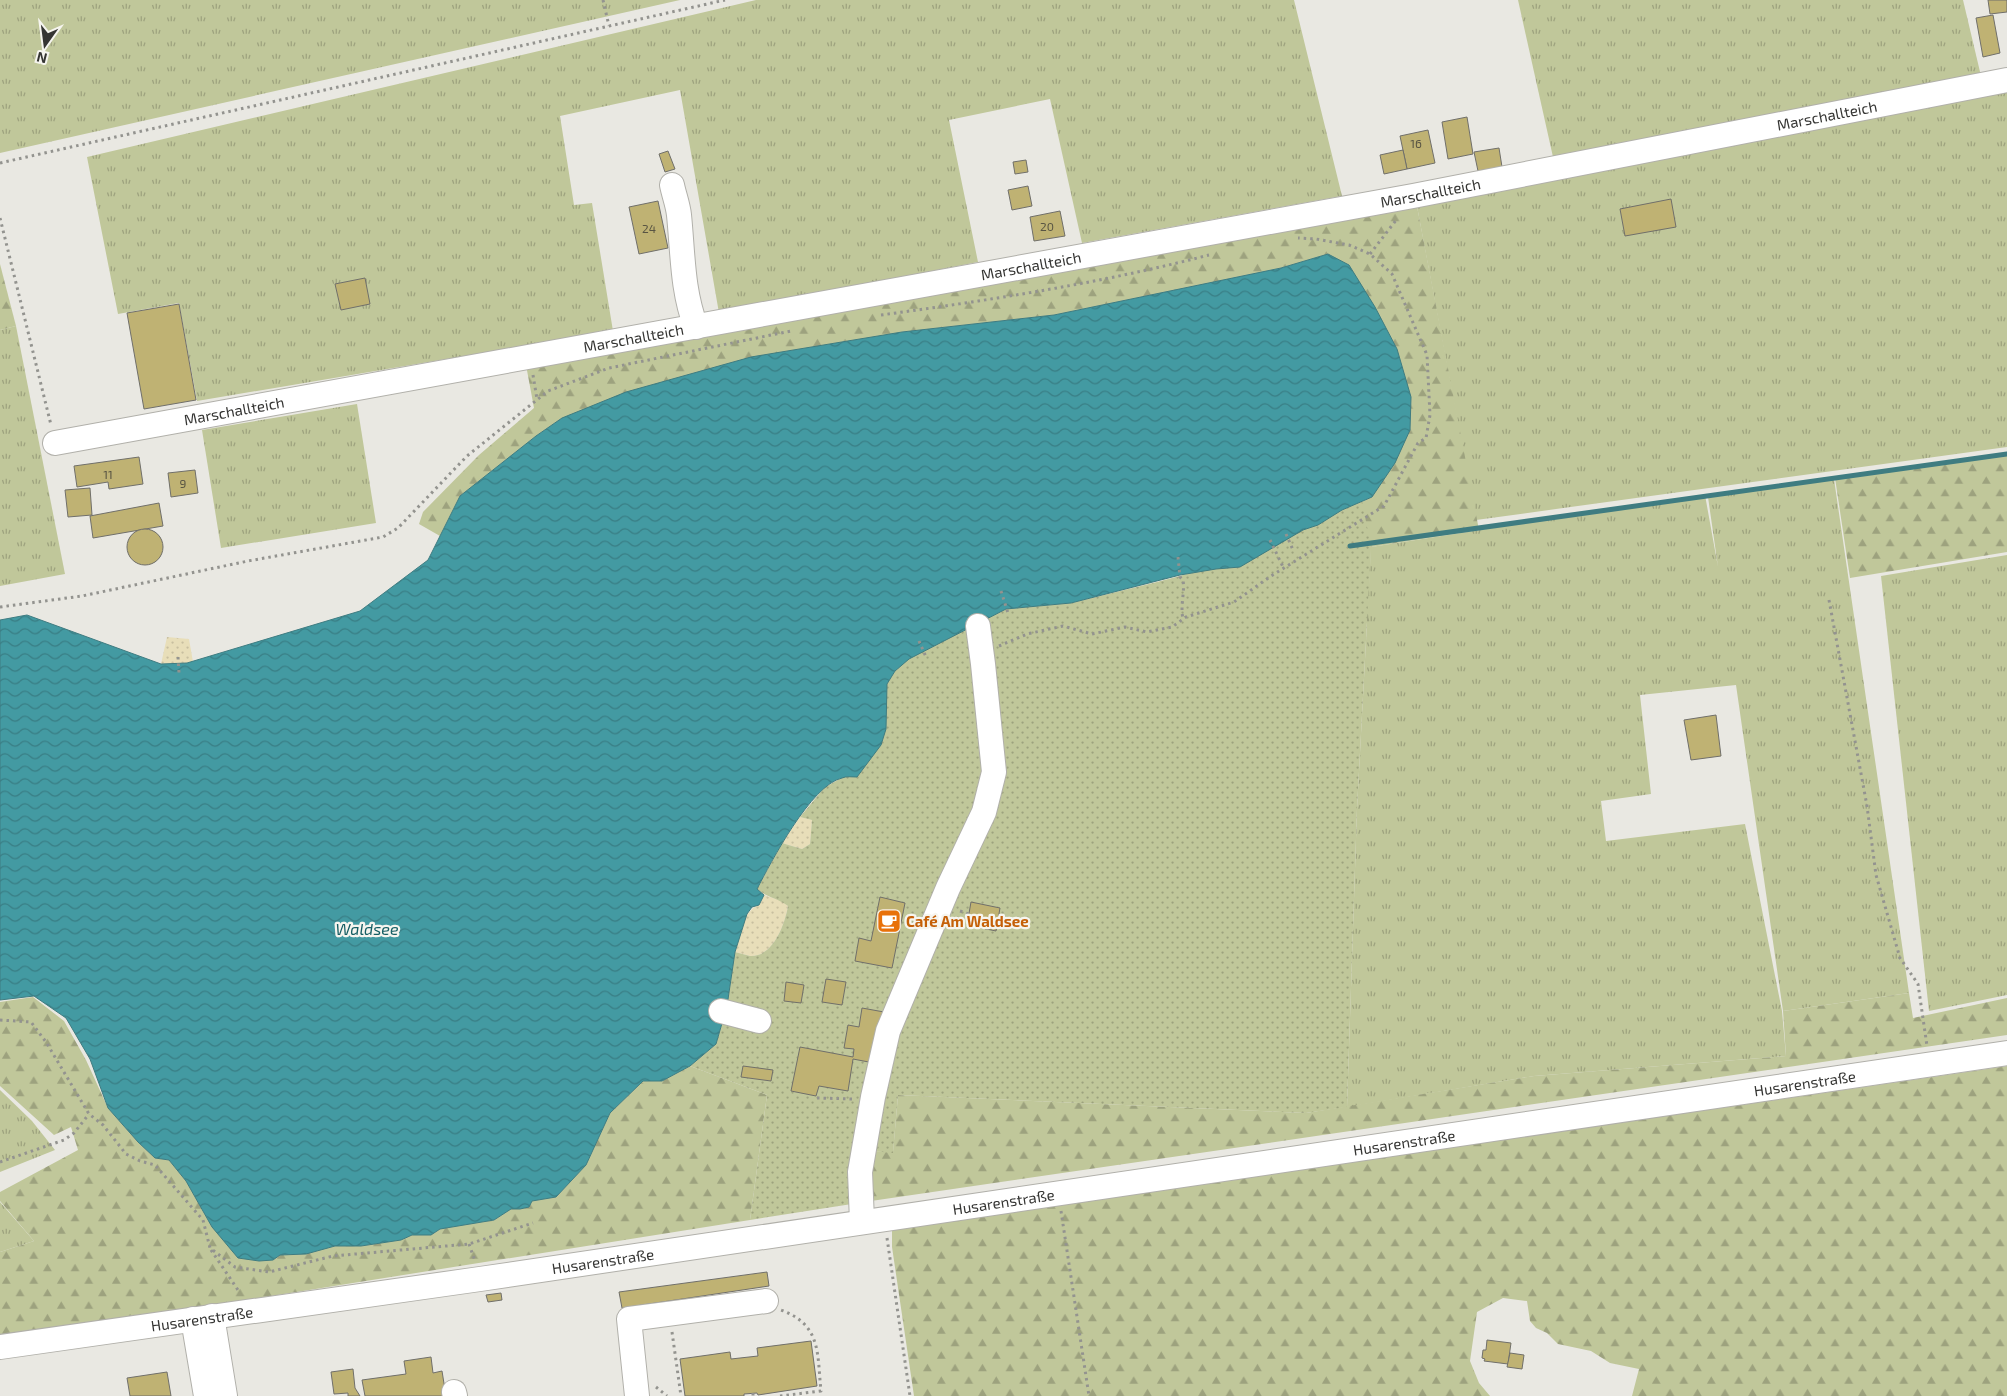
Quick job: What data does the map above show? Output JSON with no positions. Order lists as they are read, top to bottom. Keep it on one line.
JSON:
{"streets":{"street":["Marschallteich","Husarenstraße"]},"water":["Waldsee"],"places":{"cafe":["Café Am Waldsee"]},"house_numbers":["16","20","24","11","9"],"north":"bottom"}
